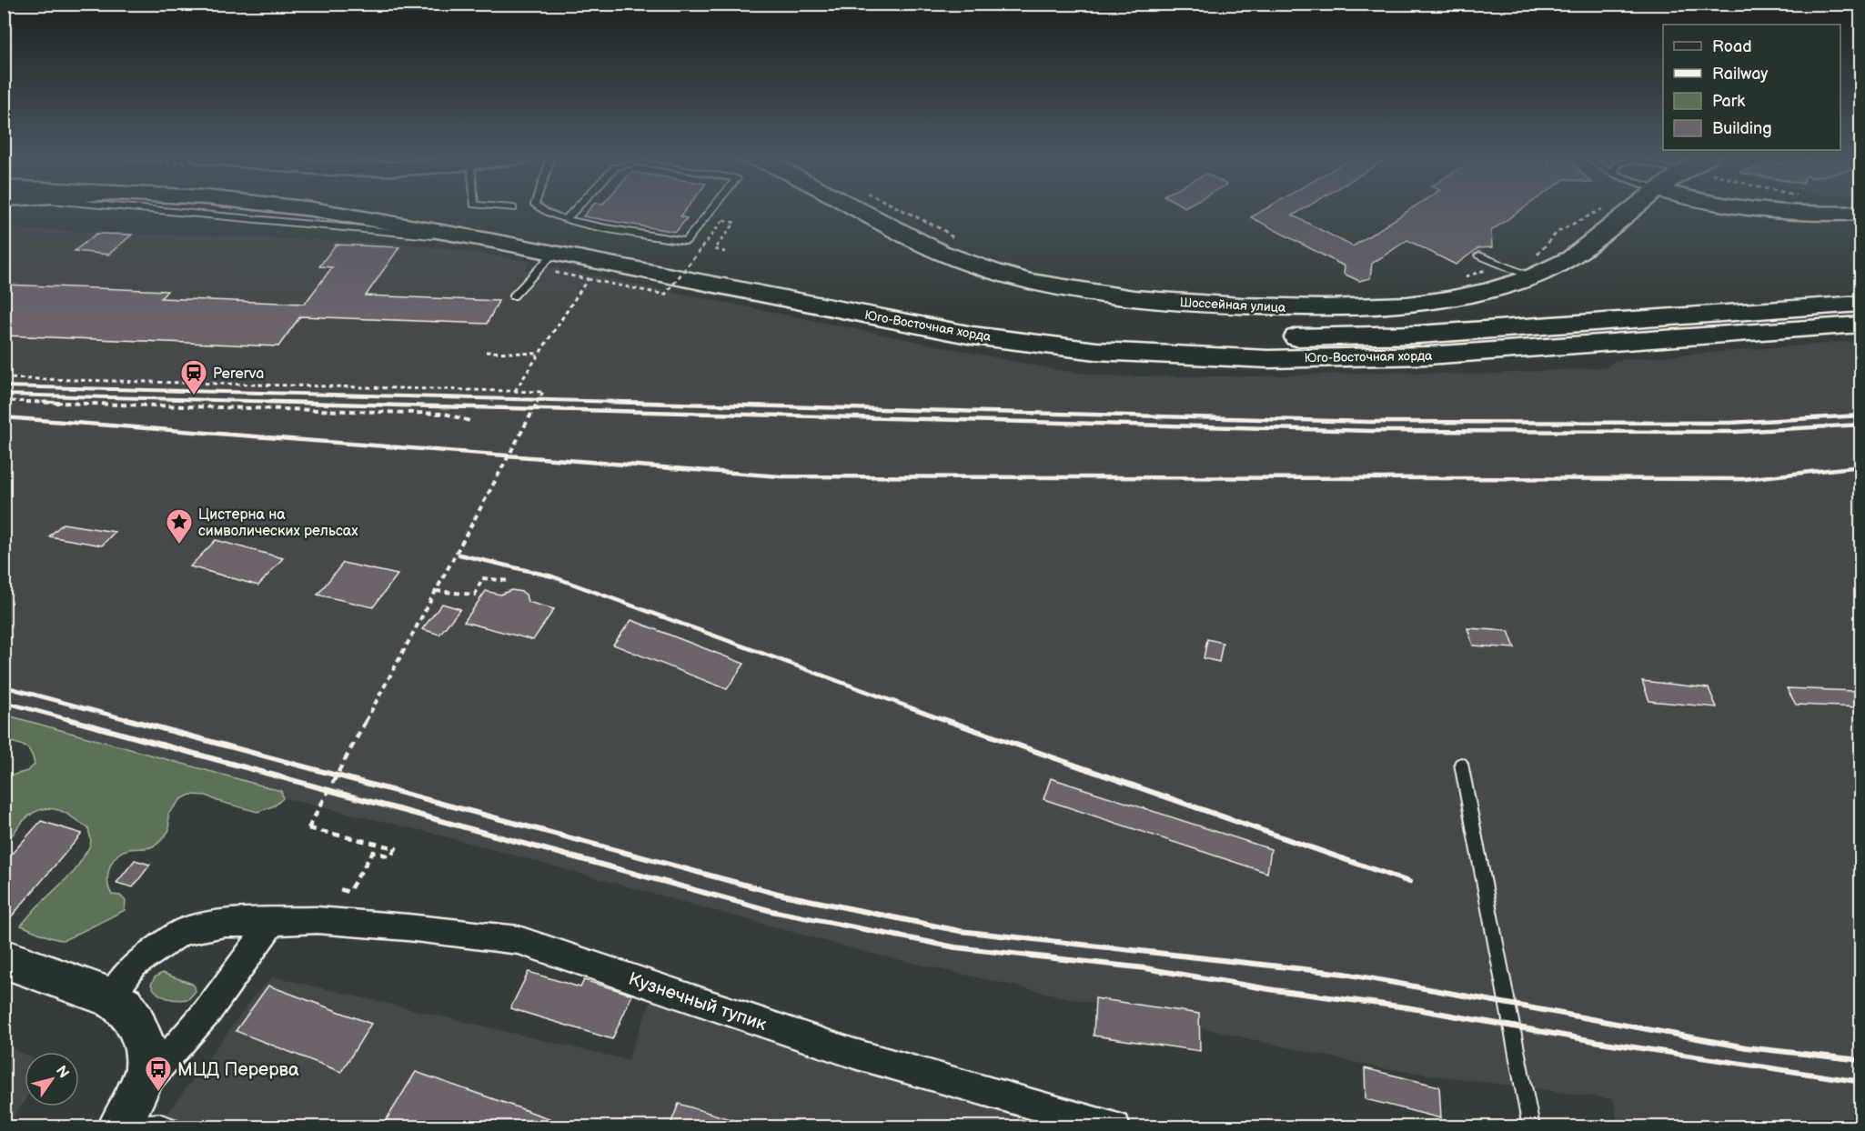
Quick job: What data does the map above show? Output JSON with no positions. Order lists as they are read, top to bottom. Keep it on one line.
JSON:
{"streets":{"main road":["Шоссейная улица","Юго-Восточная хорда"],"street":["Кузнечный тупик"]},"places":{"station":["Pererva"],"place":["Цистерна на символических рельсах"],"bus stop":["МЦД Перерва"]},"legend":["Road","Railway","Park","Building"],"north":"top right"}
